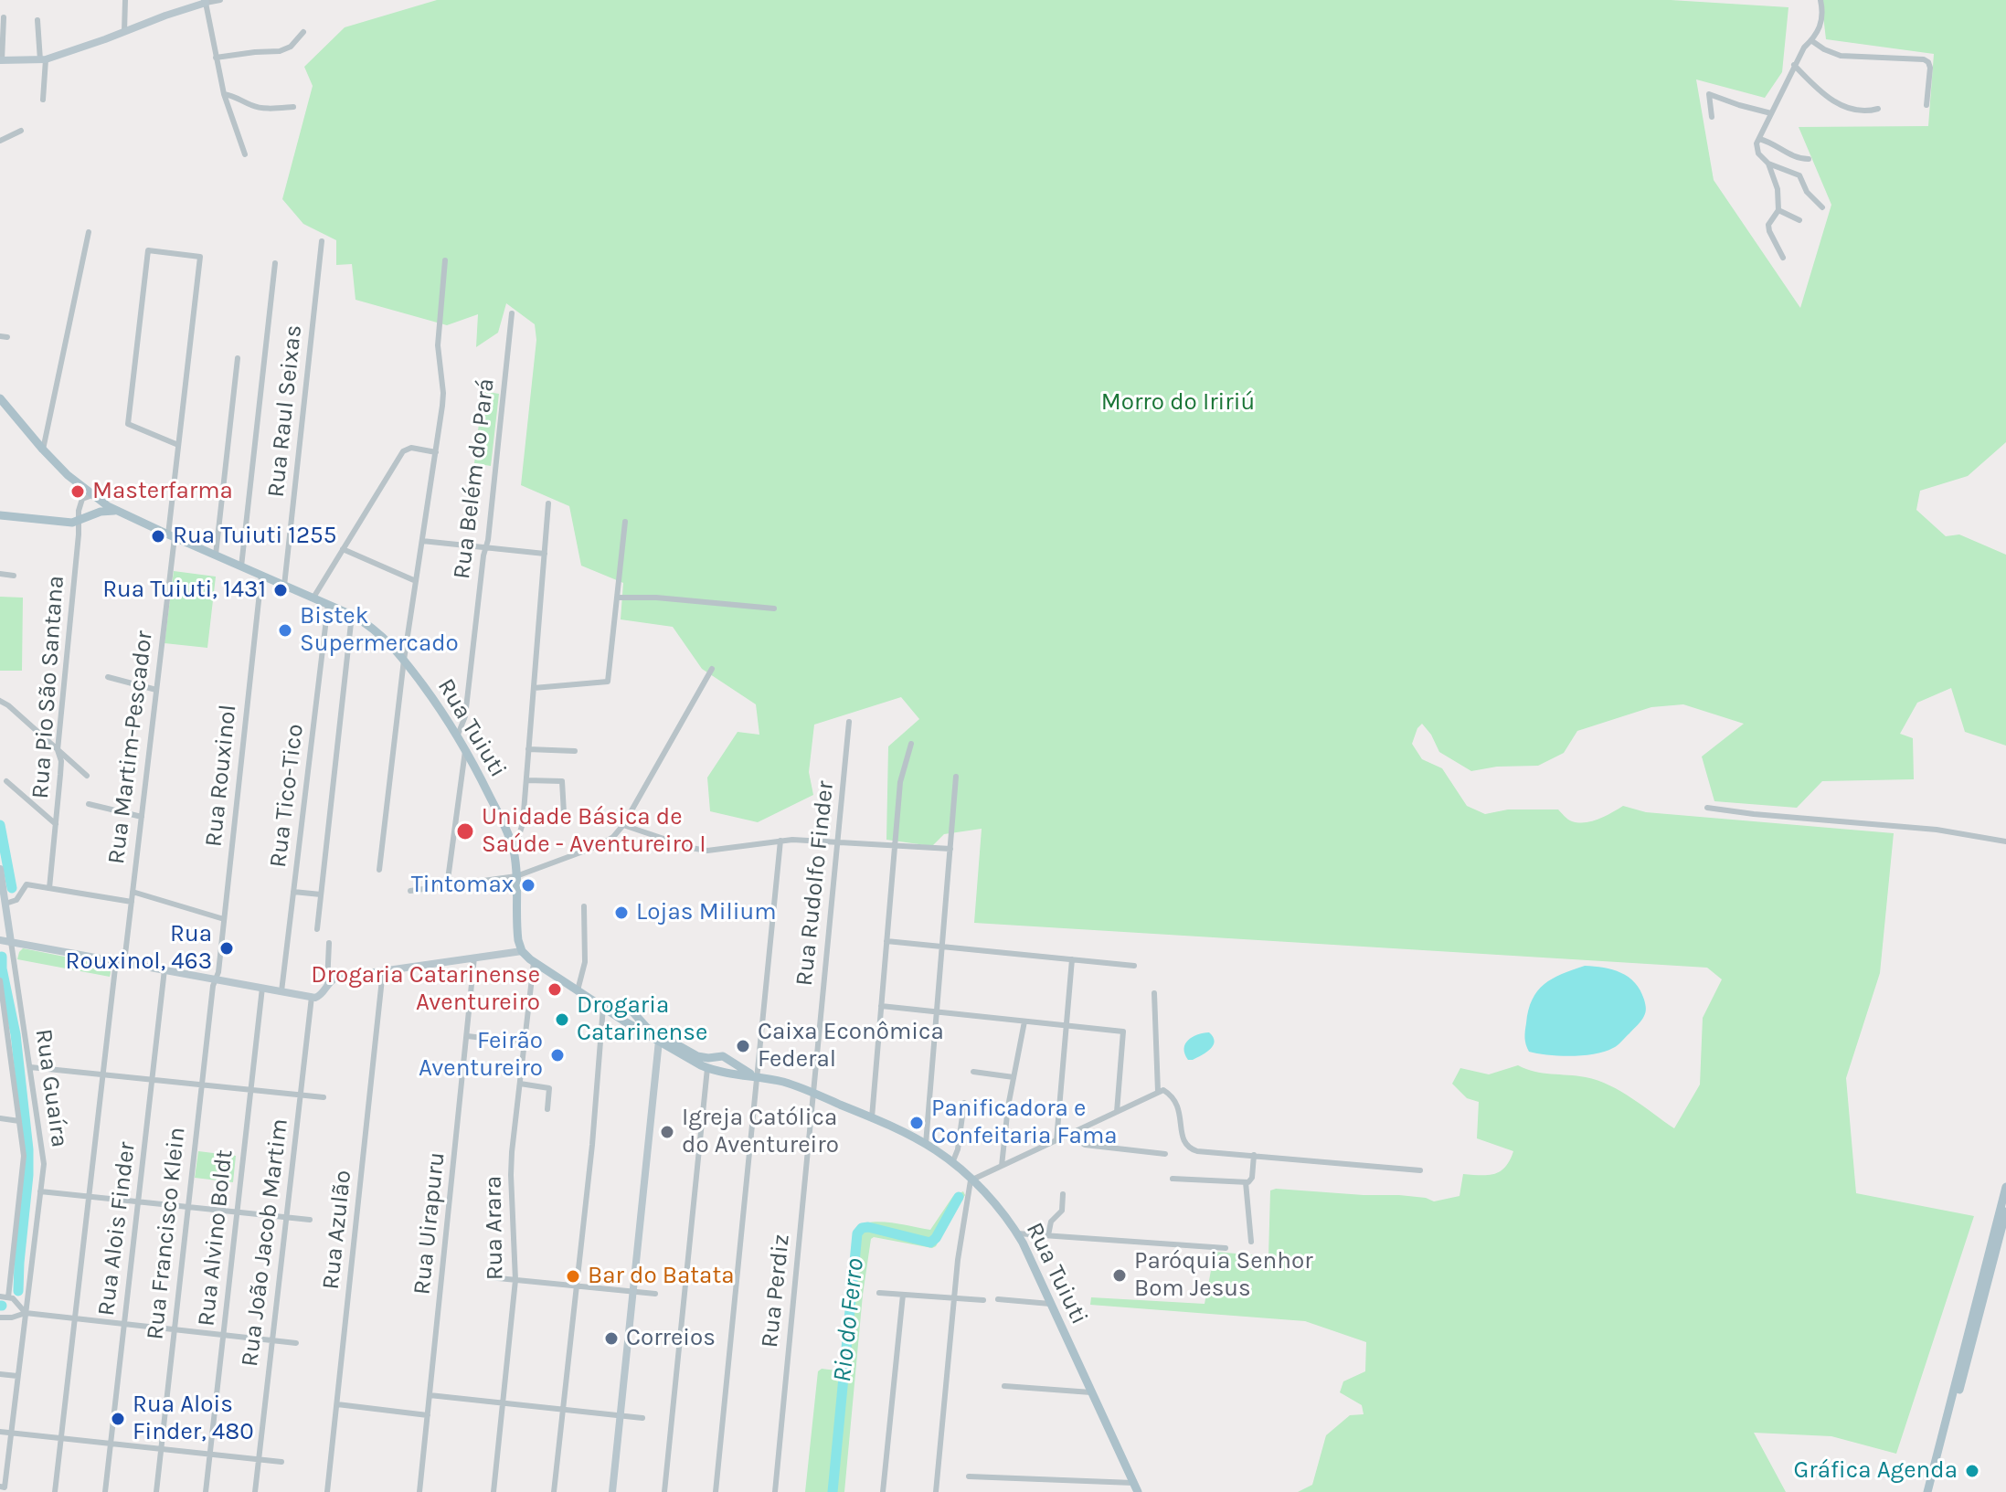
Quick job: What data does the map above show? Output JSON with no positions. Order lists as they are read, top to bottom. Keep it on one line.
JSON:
{"streets":{"main road":["Rua Tuiuti"],"street":["Rua Raul Seixas","Rua Belém do Pará","Rua Pio São Santana","Rua Martim-Pescador","Rua Rouxinol","Rua Tico-Tico","Rua Rudolfo Finder","Rua Guaíra","Rua Uirapuru","Rua Arara","Rua Alois Finder","Rua Azulão","Rua Francisco Klein","Rua Alvino Boldt","Rua João Jacob Martim","Rua Perdiz"]},"crossings":[["Rua Raul Seixas","Rua Tuiuti"],["Rua Belém do Pará","Rua Tuiuti"],["Rua Pio São Santana","Rua Tuiuti"],["Rua Tuiuti","Rua Martim-Pescador"],["Rua Tuiuti","Rua Rouxinol"],["Rua Tuiuti","Rua Tico-Tico"],["Rua Tuiuti","Rua Rudolfo Finder"],["Rua Tuiuti","Rua Arara"],["Rua Tuiuti","Rua Perdiz"],["Rua Rouxinol","Rua Francisco Klein"],["Rua Rudolfo Finder","Rua Perdiz"]],"water":["Rio do Ferro"],"parks":["Morro do Iririú"],"places":["Masterfarma","Rua Tuiuti 1255","Rua Tuiuti, 1431","Bistek Supermercado","Unidade Básica de Saúde - Aventureiro I","Tintomax","Lojas Milium","Rua Rouxinol, 463","Drogaria Catarinense Aventureiro","Drogaria Catarinense","Caixa Econômica Federal","Feirão Aventureiro","Panificadora e Confeitaria Fama","Igreja Católica do Aventureiro","Paróquia Senhor Bom Jesus","Bar do Batata","Correios","Rua Alois Finder, 480","Gráfica Agenda"]}
